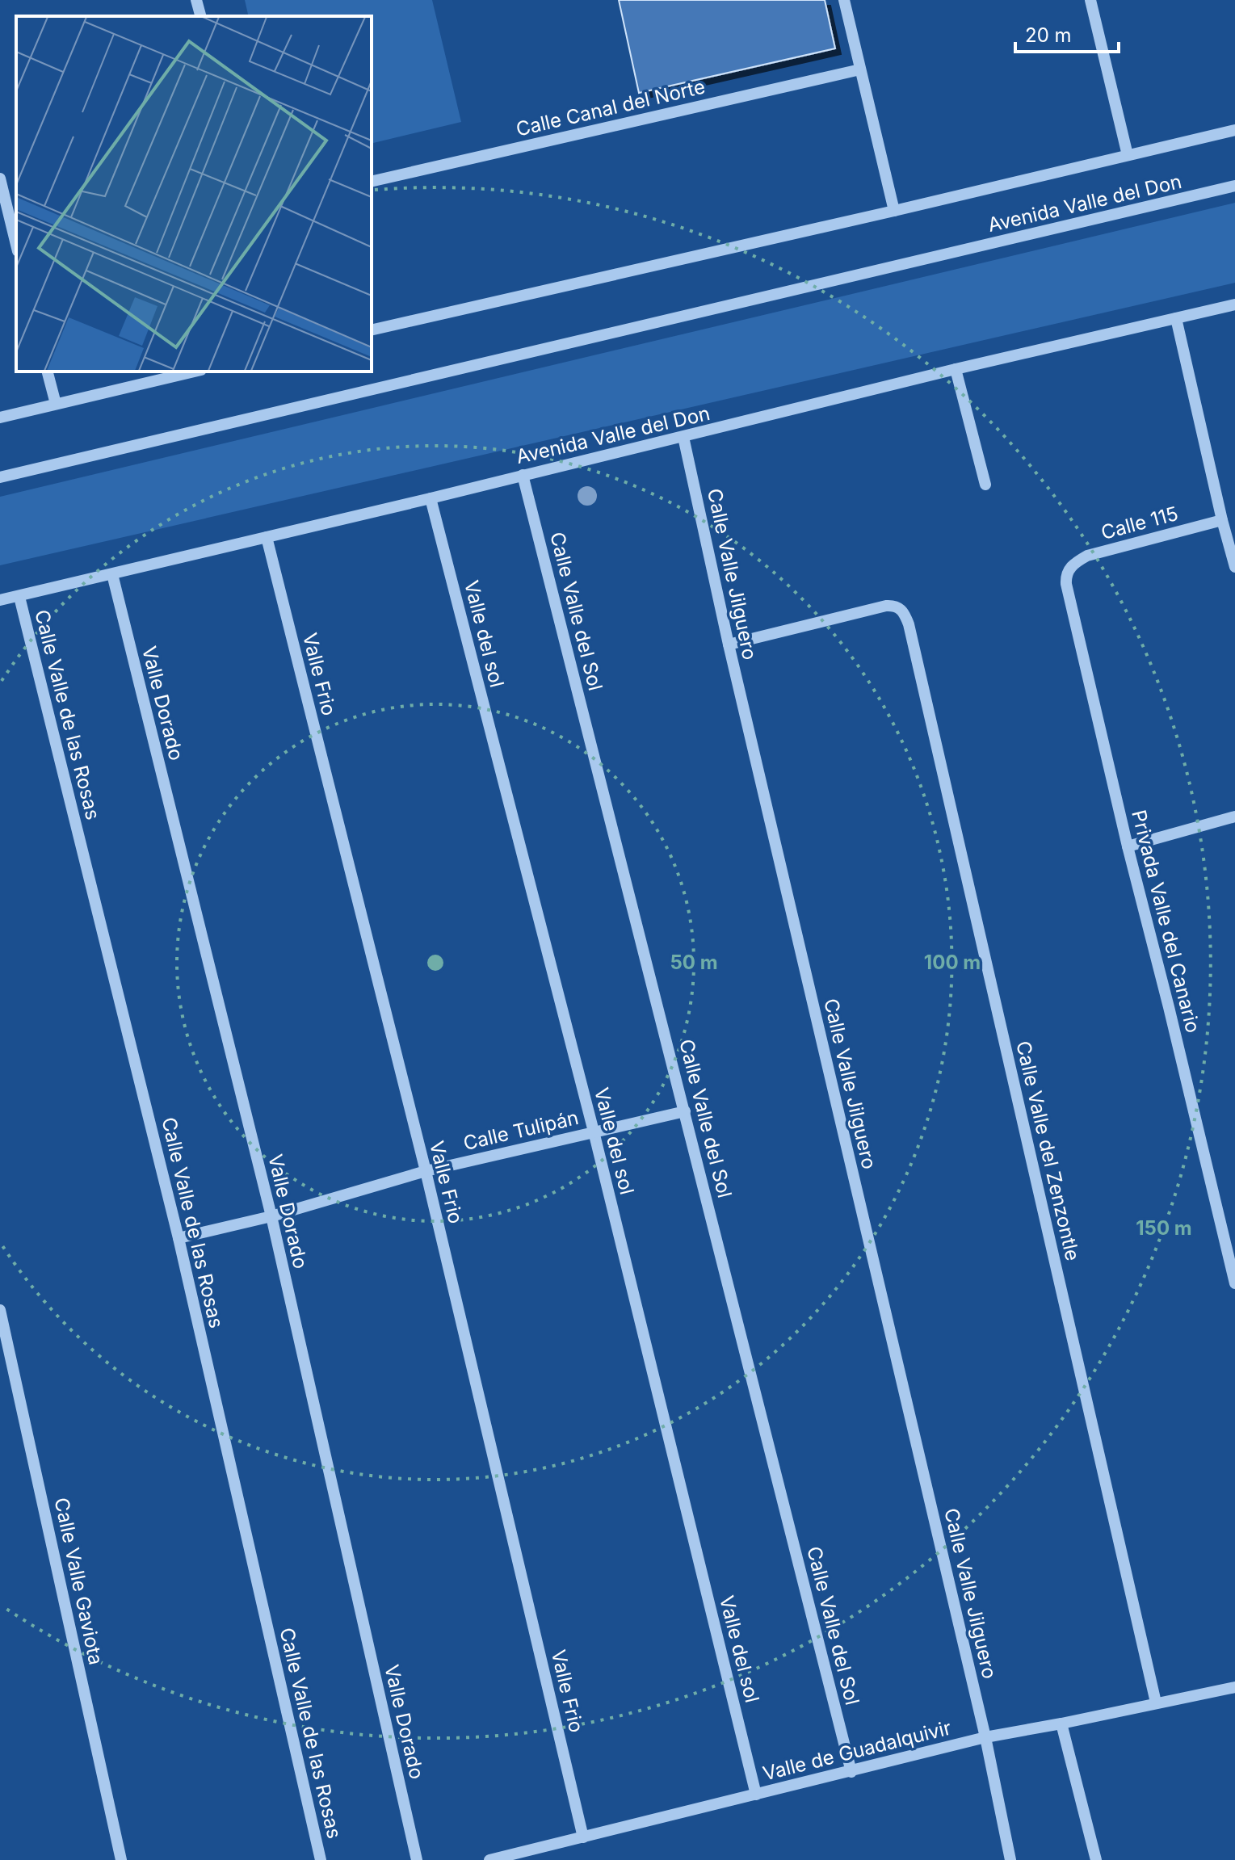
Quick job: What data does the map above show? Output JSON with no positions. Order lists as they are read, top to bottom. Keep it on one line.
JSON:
{"streets":{"street":["Calle Canal del Norte","Avenida Valle del Don","Calle 115","Calle Valle Jilguero","Calle Valle del Sol","Valle del sol","Valle Frio","Valle Dorado","Calle Valle de las Rosas","Privada Valle del Canario","Calle Tulipán","Calle Valle del Zenzontle","Calle Valle Gaviota","Valle de Guadalquivir"]},"crossings":[["Avenida Valle del Don","Calle Valle Jilguero"],["Avenida Valle del Don","Calle Valle del Sol"],["Avenida Valle del Don","Valle del sol"],["Avenida Valle del Don","Valle Frio"],["Avenida Valle del Don","Valle Dorado"],["Avenida Valle del Don","Calle Valle de las Rosas"],["Calle 115","Privada Valle del Canario"],["Calle Valle Jilguero","Calle Valle del Zenzontle"],["Calle Valle Jilguero","Valle de Guadalquivir"],["Calle Valle del Sol","Calle Tulipán"],["Calle Valle del Sol","Valle de Guadalquivir"],["Valle del sol","Calle Tulipán"],["Valle del sol","Valle de Guadalquivir"],["Valle Frio","Calle Tulipán"],["Valle Frio","Valle de Guadalquivir"],["Valle Dorado","Calle Tulipán"],["Calle Valle de las Rosas","Calle Tulipán"],["Calle Valle del Zenzontle","Valle de Guadalquivir"]],"scale_bar":"20 m","rings":["50 m","100 m","150 m"]}
